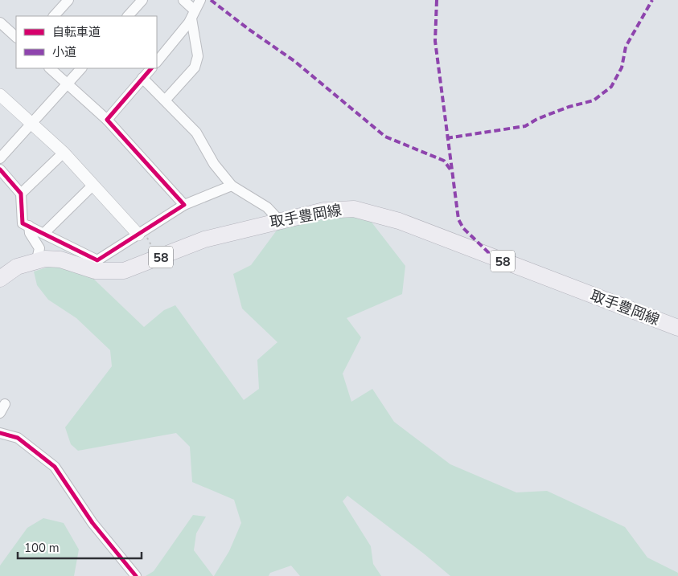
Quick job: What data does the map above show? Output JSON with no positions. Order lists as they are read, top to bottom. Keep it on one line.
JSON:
{"streets":{"main road":["取手豊岡線","58"]},"legend":["自転車道","小道"],"scale_bar":"100 m"}
